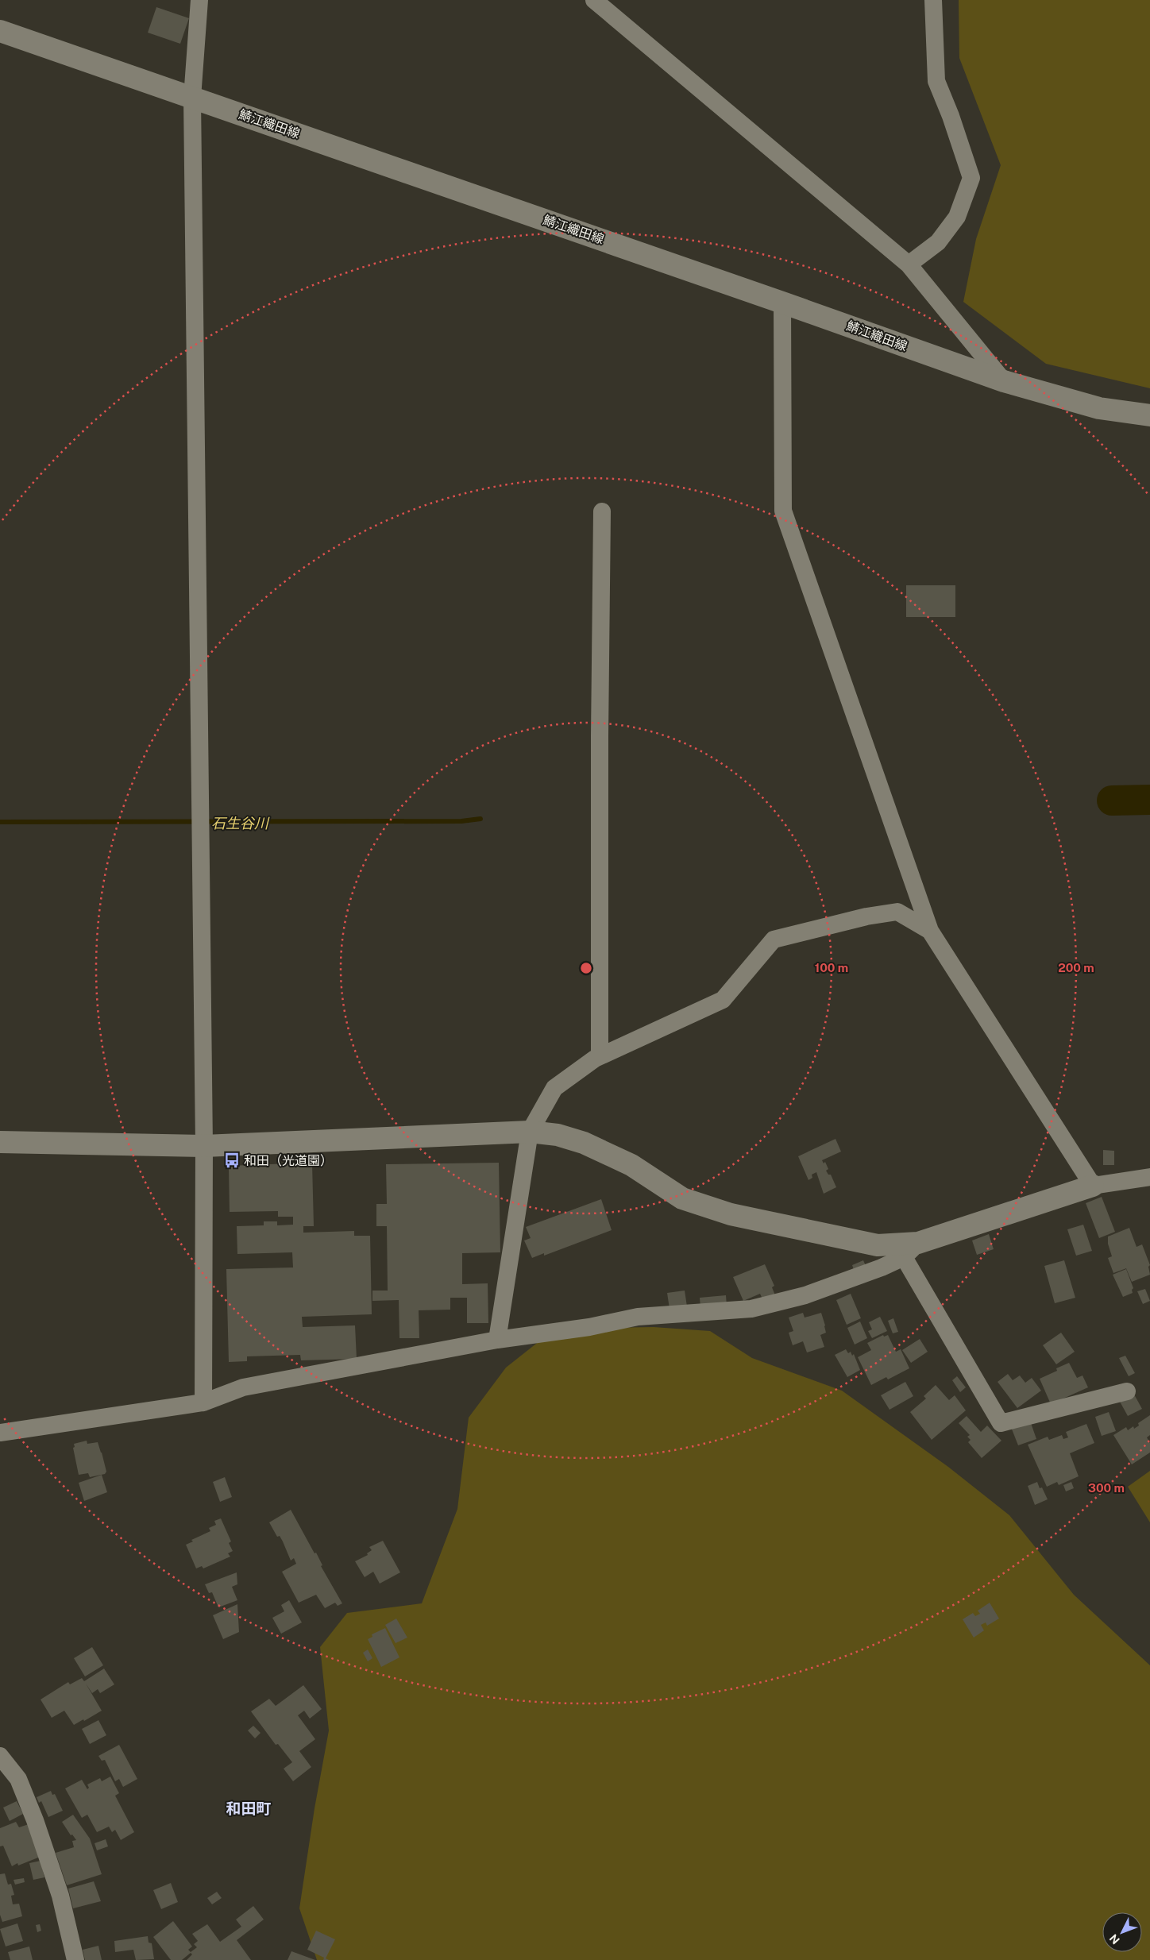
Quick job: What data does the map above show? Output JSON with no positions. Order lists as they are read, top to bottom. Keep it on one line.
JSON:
{"streets":{"main road":["鯖江織田線"]},"districts":["和田町"],"water":["石生谷川"],"places":{"bus stop":["和田（光道園）"]},"north":"bottom left","rings":["100 m","200 m","300 m"]}
